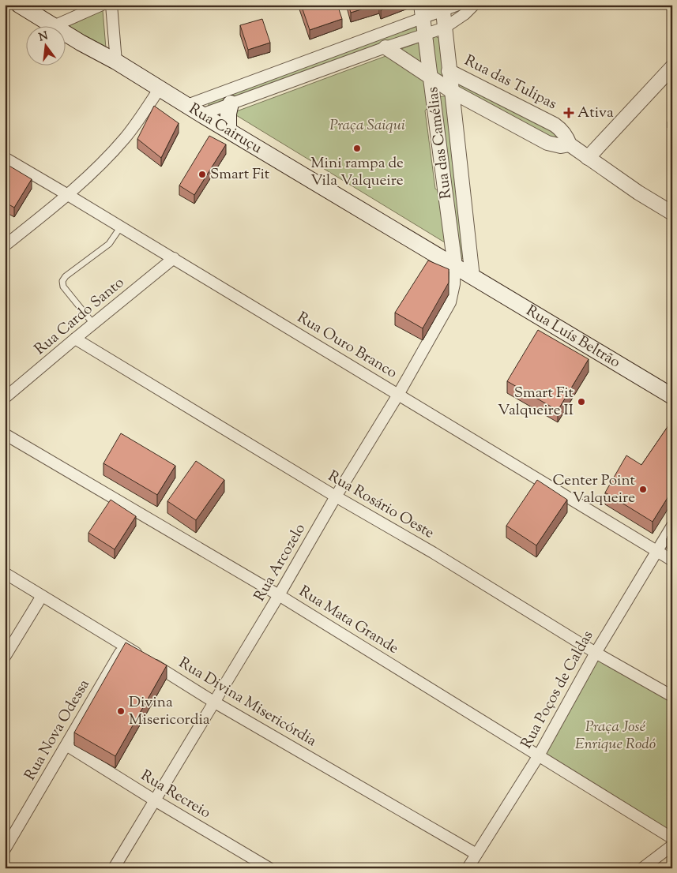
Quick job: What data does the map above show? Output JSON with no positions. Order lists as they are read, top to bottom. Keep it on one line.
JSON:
{"streets":{"main road":["Rua Cairuçu","Rua Luís Beltrão"],"street":["Rua das Tulipas","Rua das Camélias","Rua Cardo Santo","Rua Ouro Branco","Rua Rosário Oeste","Rua Arcozelo","Rua Mata Grande","Rua Poços de Caldas","Rua Divina Misericórdia","Rua Nova Odessa","Rua Recreio"]},"crossings":[["Rua das Tulipas","Rua das Camélias"],["Rua Cairuçu","Rua das Camélias"],["Rua Cairuçu","Rua Luís Beltrão"],["Rua Cairuçu","Rua Arcozelo"],["Rua das Camélias","Rua Luís Beltrão"],["Rua das Camélias","Rua Arcozelo"],["Rua Cardo Santo","Rua Ouro Branco"],["Rua Cardo Santo","Rua Rosário Oeste"],["Rua Ouro Branco","Rua Arcozelo"],["Rua Ouro Branco","Rua Poços de Caldas"],["Rua Rosário Oeste","Rua Arcozelo"],["Rua Rosário Oeste","Rua Poços de Caldas"],["Rua Arcozelo","Rua Mata Grande"],["Rua Arcozelo","Rua Divina Misericórdia"],["Rua Arcozelo","Rua Recreio"],["Rua Mata Grande","Rua Poços de Caldas"],["Rua Poços de Caldas","Rua Divina Misericórdia"],["Rua Divina Misericórdia","Rua Nova Odessa"],["Rua Nova Odessa","Rua Recreio"]],"parks":["Praça Saiqui","Praça José Enrique Rodó"],"places":{"health":["Ativa"],"other":["Mini rampa de Vila Valqueire","Smart Fit","Smart Fit Valqueire II","Center Point Valqueire","Divina Misericordia"]},"north":"top"}
